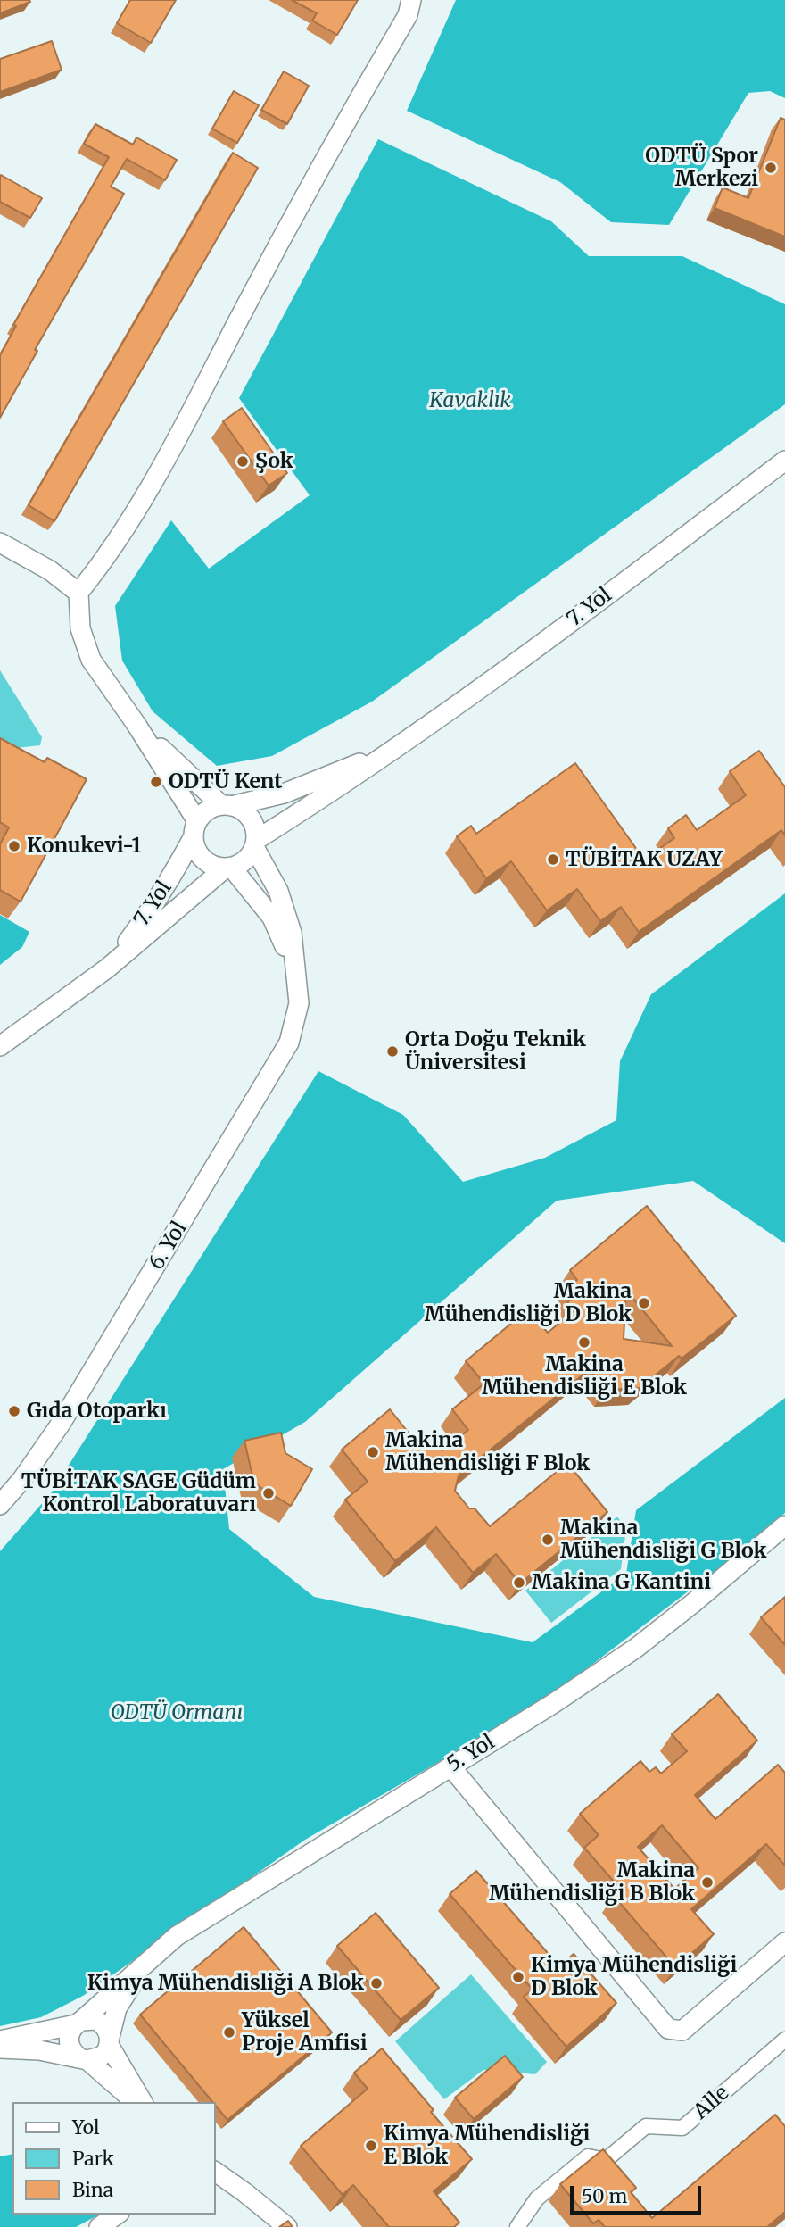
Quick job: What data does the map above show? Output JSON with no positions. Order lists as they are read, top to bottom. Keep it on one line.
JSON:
{"streets":{"street":["7. Yol","6. Yol","5. Yol","Alle"]},"crossings":[["7. Yol","6. Yol"]],"parks":["Kavaklık","ODTÜ Ormanı"],"places":["ODTÜ Spor Merkezi","Şok","ODTÜ Kent","Konukevi-1","TÜBİTAK UZAY","Orta Doğu Teknik Üniversitesi","Makina Mühendisliği D Blok","Makina Mühendisliği E Blok","Gıda Otoparkı","Makina Mühendisliği F Blok","TÜBİTAK SAGE Güdüm Kontrol Laboratuvarı","Makina Mühendisliği G Blok","Makina G Kantini","Makina Mühendisliği B Blok","Kimya Mühendisliği D Blok","Kimya Mühendisliği A Blok","Yüksel Proje Amfisi","Kimya Mühendisliği E Blok"],"legend":["Yol","Park","Bina"],"scale_bar":"50 m"}
